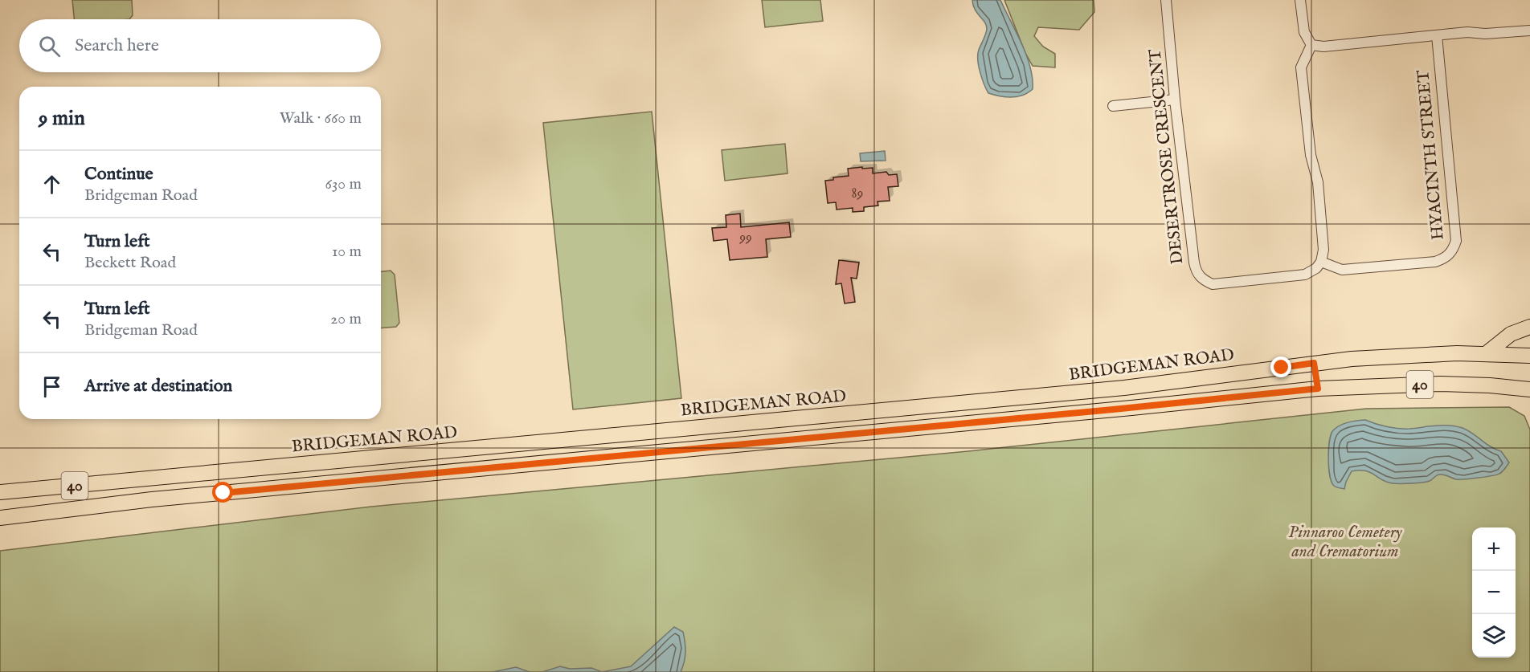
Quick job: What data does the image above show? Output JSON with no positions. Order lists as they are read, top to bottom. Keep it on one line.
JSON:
{"streets":{"main road":["BRIDGEMAN ROAD","40"],"street":["HYACINTH STREET","DESERTROSE CRESCENT"]},"crossings":[["HYACINTH STREET","DESERTROSE CRESCENT"]],"parks":["Pinnaroo Cemetery and Crematorium"],"house_numbers":["89","99"],"page":{"search":"Search here","heading":["9 min","Walk · 660 m"],"list":[["Continue","Bridgeman Road","630 m"],["Turn left","Beckett Road","10 m"],["Turn left","Bridgeman Road","20 m"],"Arrive at destination"],"map_buttons":["+","−"]}}
